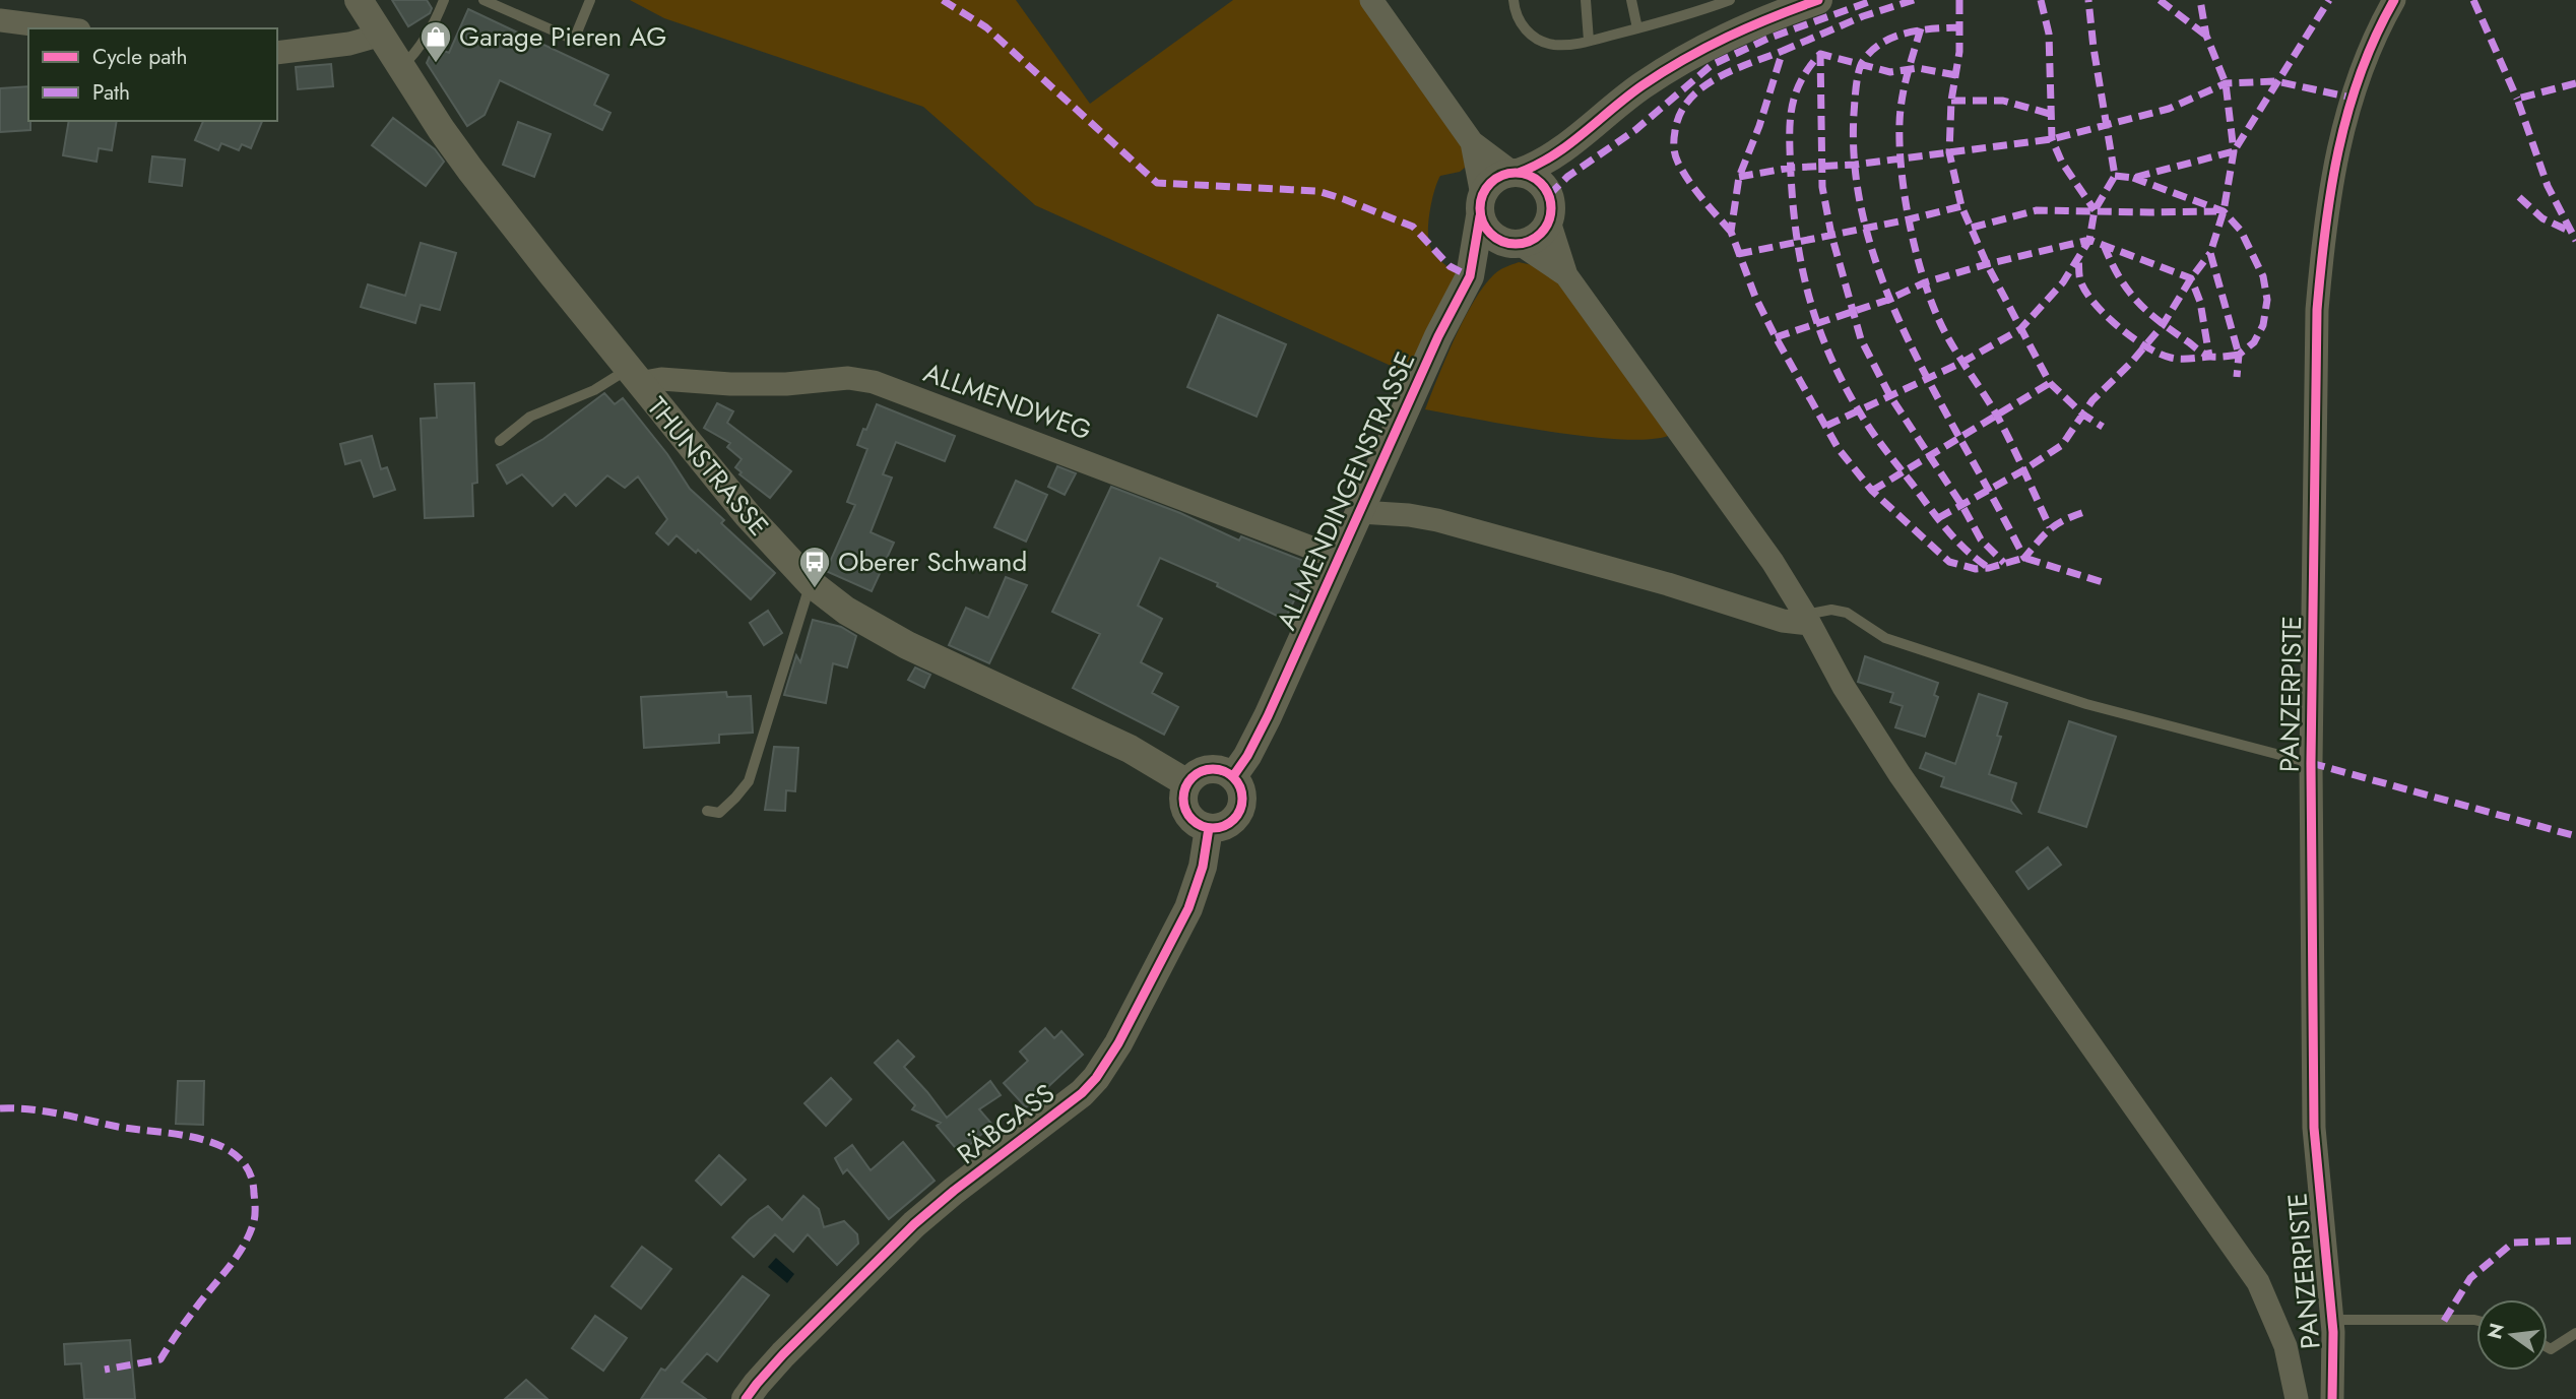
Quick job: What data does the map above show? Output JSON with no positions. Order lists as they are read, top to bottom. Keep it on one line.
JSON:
{"streets":{"street":["ALLMENDWEG","THUNSTRASSE","ALLMENDINGENSTRASSE","PANZERPISTE","RÄBGASS"]},"crossings":[["ALLMENDWEG","THUNSTRASSE"],["ALLMENDWEG","ALLMENDINGENSTRASSE"],["THUNSTRASSE","ALLMENDINGENSTRASSE"],["THUNSTRASSE","RÄBGASS"],["ALLMENDINGENSTRASSE","RÄBGASS"]],"places":{"shop":["Garage Pieren AG"],"bus stop":["Oberer Schwand"]},"legend":["Cycle path","Path"],"north":"left"}
